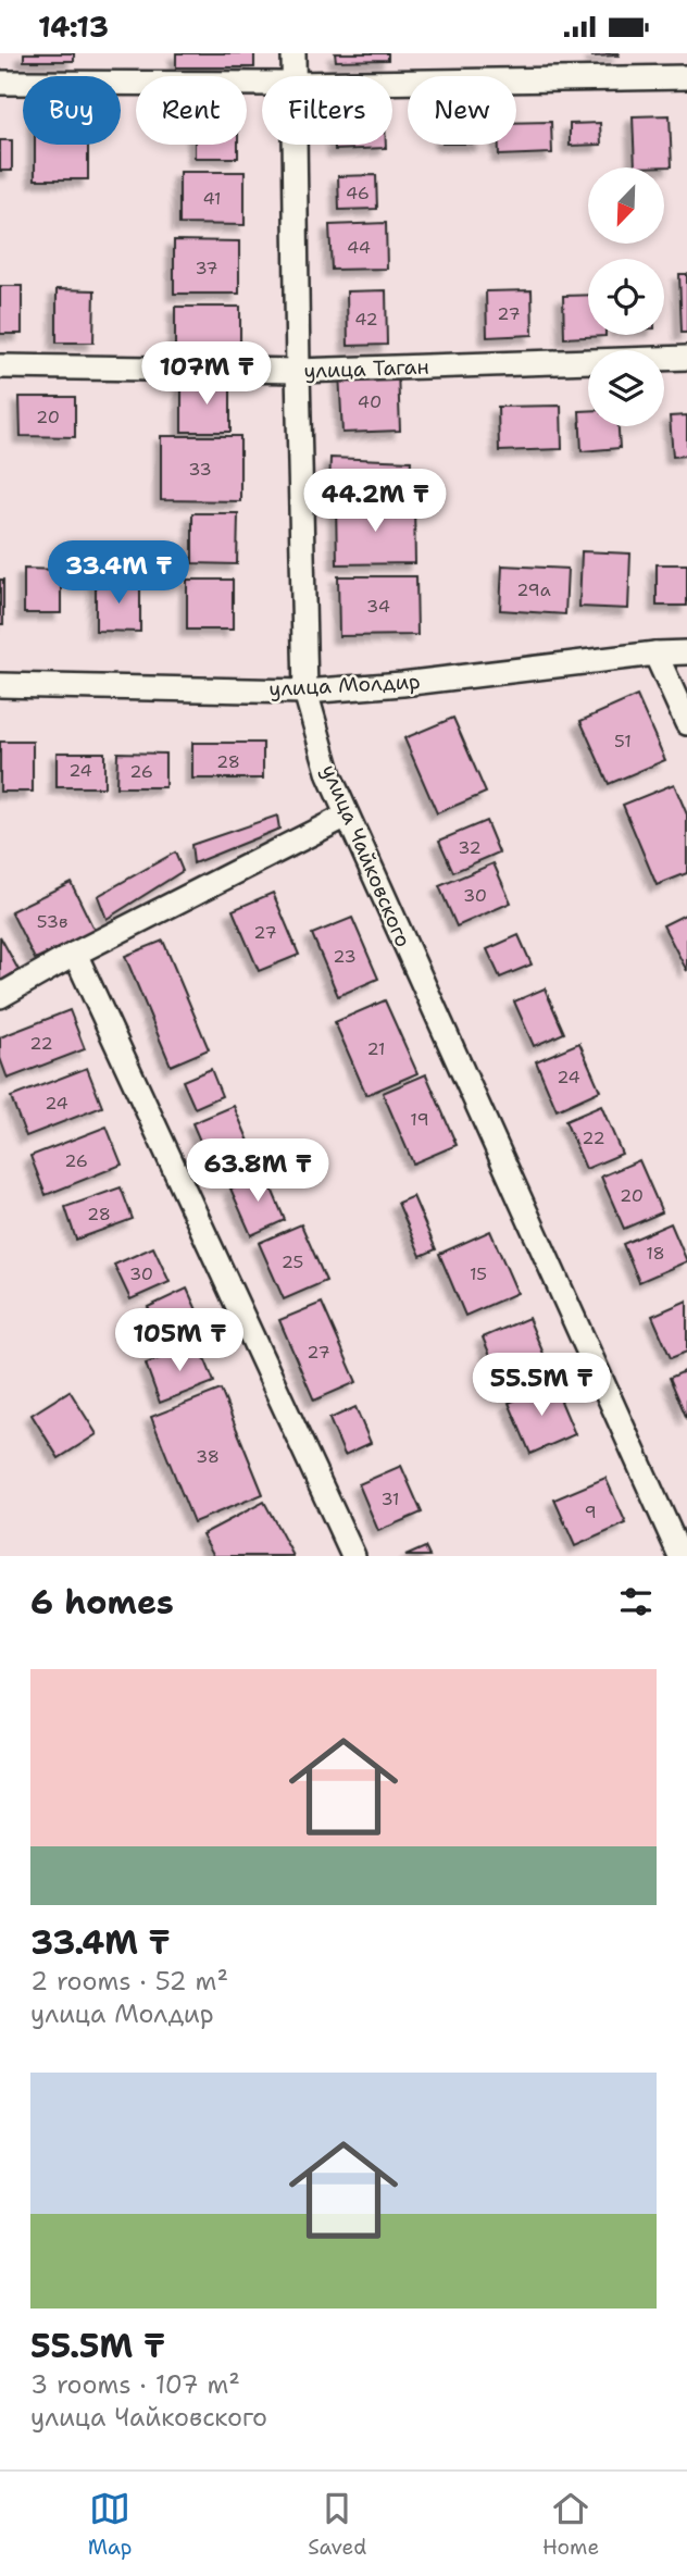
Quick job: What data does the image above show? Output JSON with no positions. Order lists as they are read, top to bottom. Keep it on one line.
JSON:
{"streets":{"street":["улица Таган","улица Молдир","улица Чайковского"]},"crossings":[["улица Таган","улица Чайковского"],["улица Молдир","улица Чайковского"]],"house_numbers":["46","41","44","37","27","42","40","20","33","29а","34","51","28","24","26","32","30","53в","27","23","22","21","24","24","19","22","26","20","28","18","25","30","15","27","38","31","9"],"north":"bottom left","page":{"status":"14:13","chip":["Buy","Rent","Filters","New"],"price":["107M ₸","44.2M ₸","33.4M ₸","63.8M ₸","105M ₸","55.5M ₸"],"heading":"6 homes","list":[{"name":"33.4M ₸","note":"2 rooms · 52 m² · улица Молдир"},{"name":"55.5M ₸","note":"3 rooms · 107 m² · улица Чайковского"}],"tabs":["Map","Saved","Home"]}}
